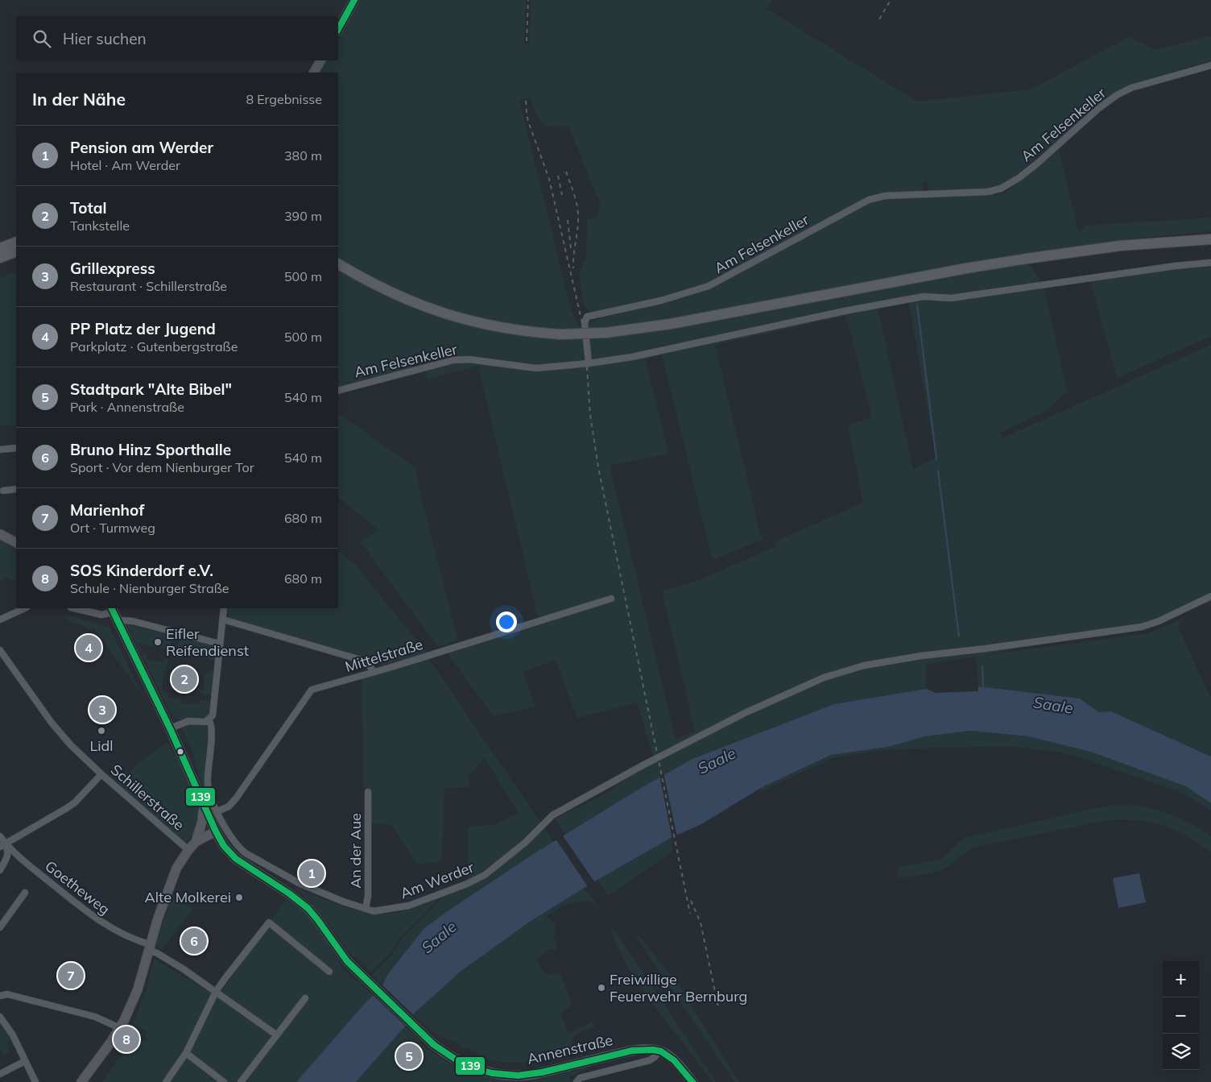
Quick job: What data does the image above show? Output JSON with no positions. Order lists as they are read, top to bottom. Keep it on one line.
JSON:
{"streets":{"main road":["Annenstraße"],"street":["Am Felsenkeller","Mittelstraße","Schillerstraße","An der Aue","Am Werder","Goetheweg"]},"crossings":[["Mittelstraße","Am Werder"],["An der Aue","Am Werder"]],"water":["Saale"],"places":["Eifler Reifendienst","Lidl","Alte Molkerei","Freiwillige Feuerwehr Bernburg"],"lines":["transit line 139"],"page":{"search":"Hier suchen","heading":["In der Nähe","8 Ergebnisse"],"list":[{"mark":"1","name":"Pension am Werder","note":"Hotel · Am Werder","value":"380 m"},{"mark":"2","name":"Total","note":"Tankstelle","value":"390 m"},{"mark":"3","name":"Grillexpress","note":"Restaurant · Schillerstraße","value":"500 m"},{"mark":"4","name":"PP Platz der Jugend","note":"Parkplatz · Gutenbergstraße","value":"500 m"},{"mark":"5","name":"Stadtpark \"Alte Bibel\"","note":"Park · Annenstraße","value":"540 m"},{"mark":"6","name":"Bruno Hinz Sporthalle","note":"Sport · Vor dem Nienburger Tor","value":"540 m"},{"mark":"7","name":"Marienhof","note":"Ort · Turmweg","value":"680 m"},{"mark":"8","name":"SOS Kinderdorf e.V.","note":"Schule · Nienburger Straße","value":"680 m"}],"pins":["4","2","3","1","6","7","8","5"],"map_buttons":["+","−"]}}
